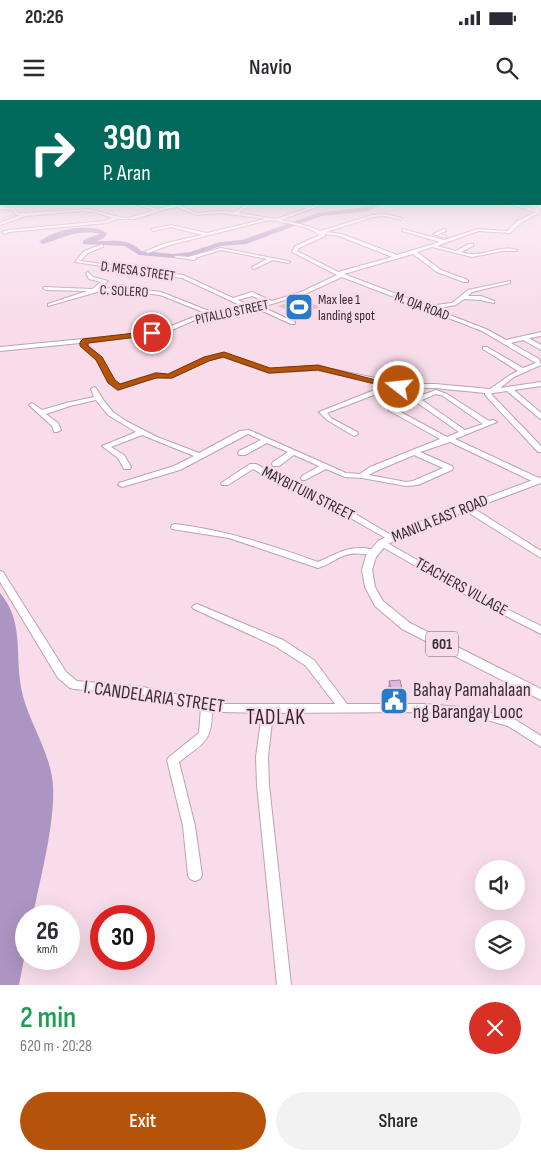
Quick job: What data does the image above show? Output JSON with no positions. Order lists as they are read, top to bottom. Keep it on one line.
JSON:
{"streets":{"main road":["MANILA EAST ROAD","601"],"street":["D. MESA STREET","C. SOLERO","M. OJA ROAD","PITALLO STREET","MAYBITUIN STREET","TEACHERS VILLAGE","I. CANDELARIA STREET"]},"crossings":[["D. MESA STREET","PITALLO STREET"],["C. SOLERO","PITALLO STREET"],["M. OJA ROAD","PITALLO STREET"],["MAYBITUIN STREET","MANILA EAST ROAD"],["MANILA EAST ROAD","TEACHERS VILLAGE"]],"districts":["TADLAK"],"places":{"sports":["Max lee 1 landing spot"],"public building":["Bahay Pamahalaan ng Barangay Looc"]},"page":{"status":"20:26","header":"Navio","turn":["390 m","P. Aran"],"speed":"26 km/h","limit":"30","heading":["2 min","620 m · 20:28"],"buttons":["Exit","Share"]}}
